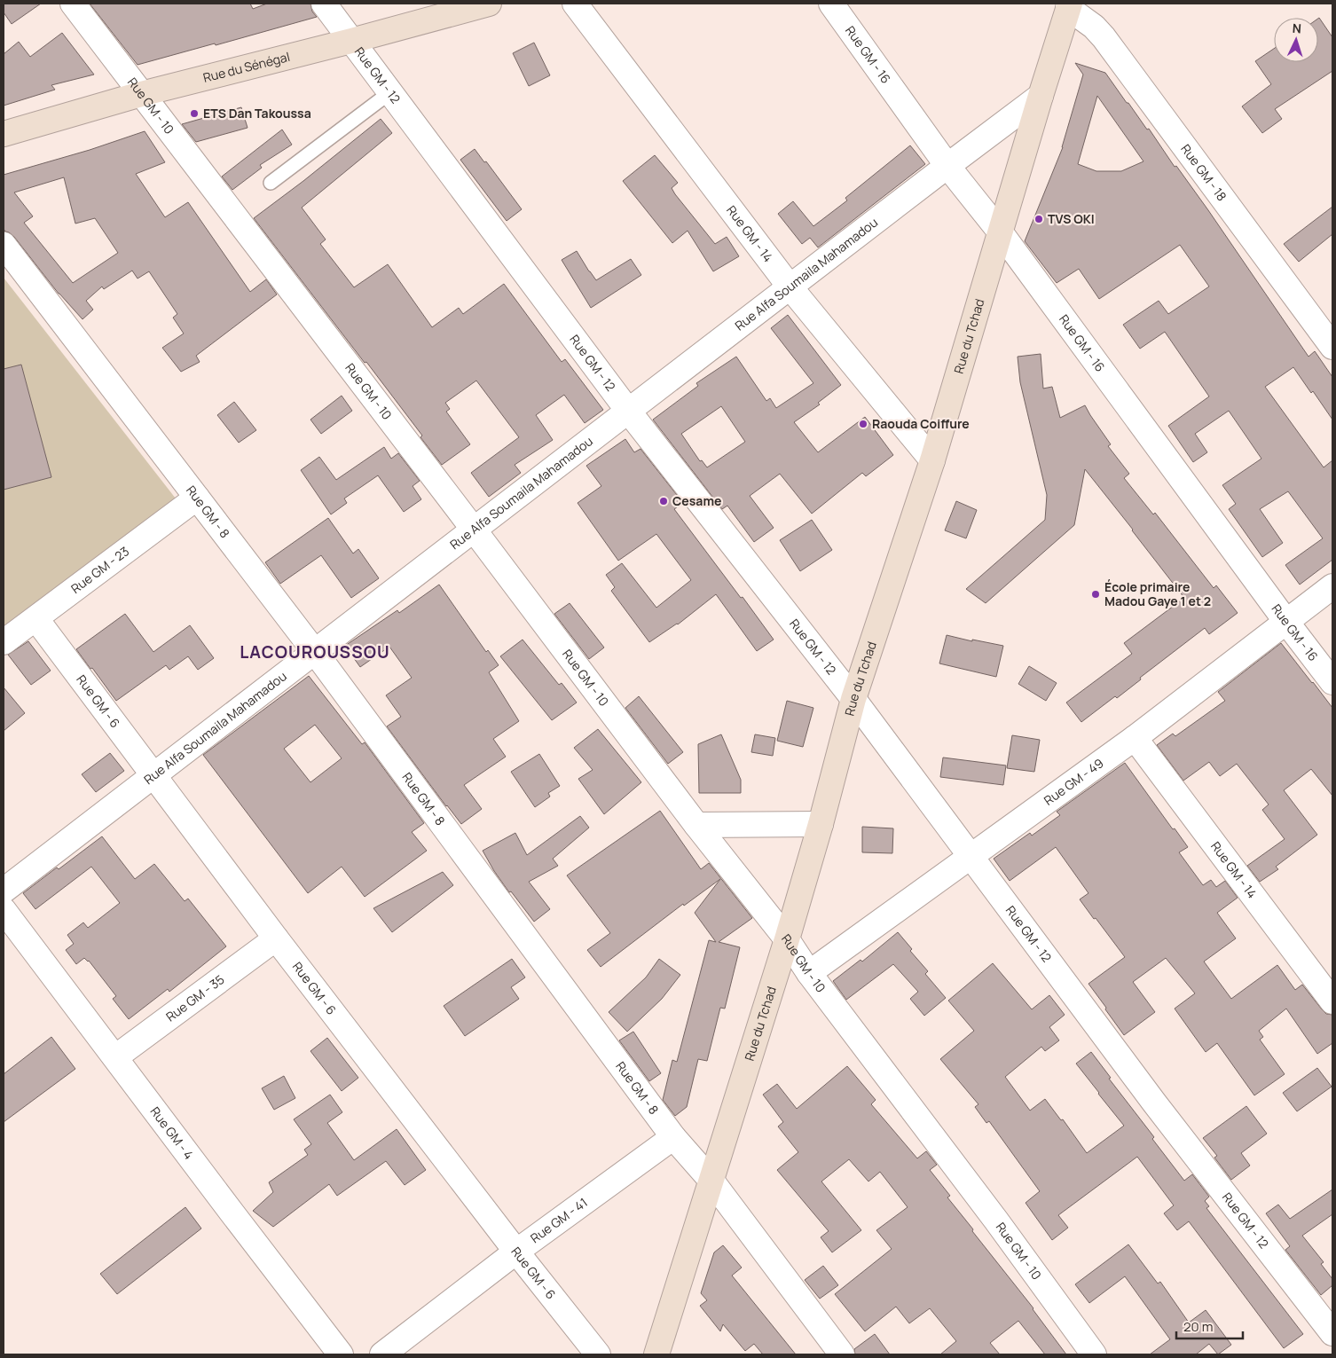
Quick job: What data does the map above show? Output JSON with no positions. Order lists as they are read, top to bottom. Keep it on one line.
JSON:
{"streets":{"street":["Rue GM - 16","Rue du Sénégal","Rue GM - 12","Rue GM - 10","Rue GM - 18","Rue GM - 14","Rue Alfa Soumaila Mahamadou","Rue du Tchad","Rue GM - 8","Rue GM - 23","Rue GM - 6","Rue GM - 49","Rue GM - 35","Rue GM - 4","Rue GM - 41"]},"crossings":[["Rue GM - 16","Rue Alfa Soumaila Mahamadou"],["Rue GM - 16","Rue du Tchad"],["Rue GM - 16","Rue GM - 49"],["Rue du Sénégal","Rue GM - 12"],["Rue du Sénégal","Rue GM - 10"],["Rue GM - 12","Rue Alfa Soumaila Mahamadou"],["Rue GM - 12","Rue du Tchad"],["Rue GM - 12","Rue GM - 49"],["Rue GM - 10","Rue Alfa Soumaila Mahamadou"],["Rue GM - 10","Rue du Tchad"],["Rue GM - 10","Rue GM - 49"],["Rue GM - 18","Rue du Tchad"],["Rue GM - 14","Rue Alfa Soumaila Mahamadou"],["Rue GM - 14","Rue du Tchad"],["Rue GM - 14","Rue GM - 49"],["Rue Alfa Soumaila Mahamadou","Rue du Tchad"],["Rue Alfa Soumaila Mahamadou","Rue GM - 8"],["Rue Alfa Soumaila Mahamadou","Rue GM - 6"],["Rue du Tchad","Rue GM - 8"],["Rue GM - 8","Rue GM - 23"],["Rue GM - 8","Rue GM - 41"],["Rue GM - 23","Rue GM - 6"],["Rue GM - 6","Rue GM - 35"],["Rue GM - 6","Rue GM - 41"],["Rue GM - 35","Rue GM - 4"]],"districts":["LACOUROUSSOU"],"places":["ETS Dan Takoussa","TVS OKI","Raouda Coiffure","Cesame","École primaire Madou Gaye 1 et 2"],"scale_bar":"20 m","north":"top"}
